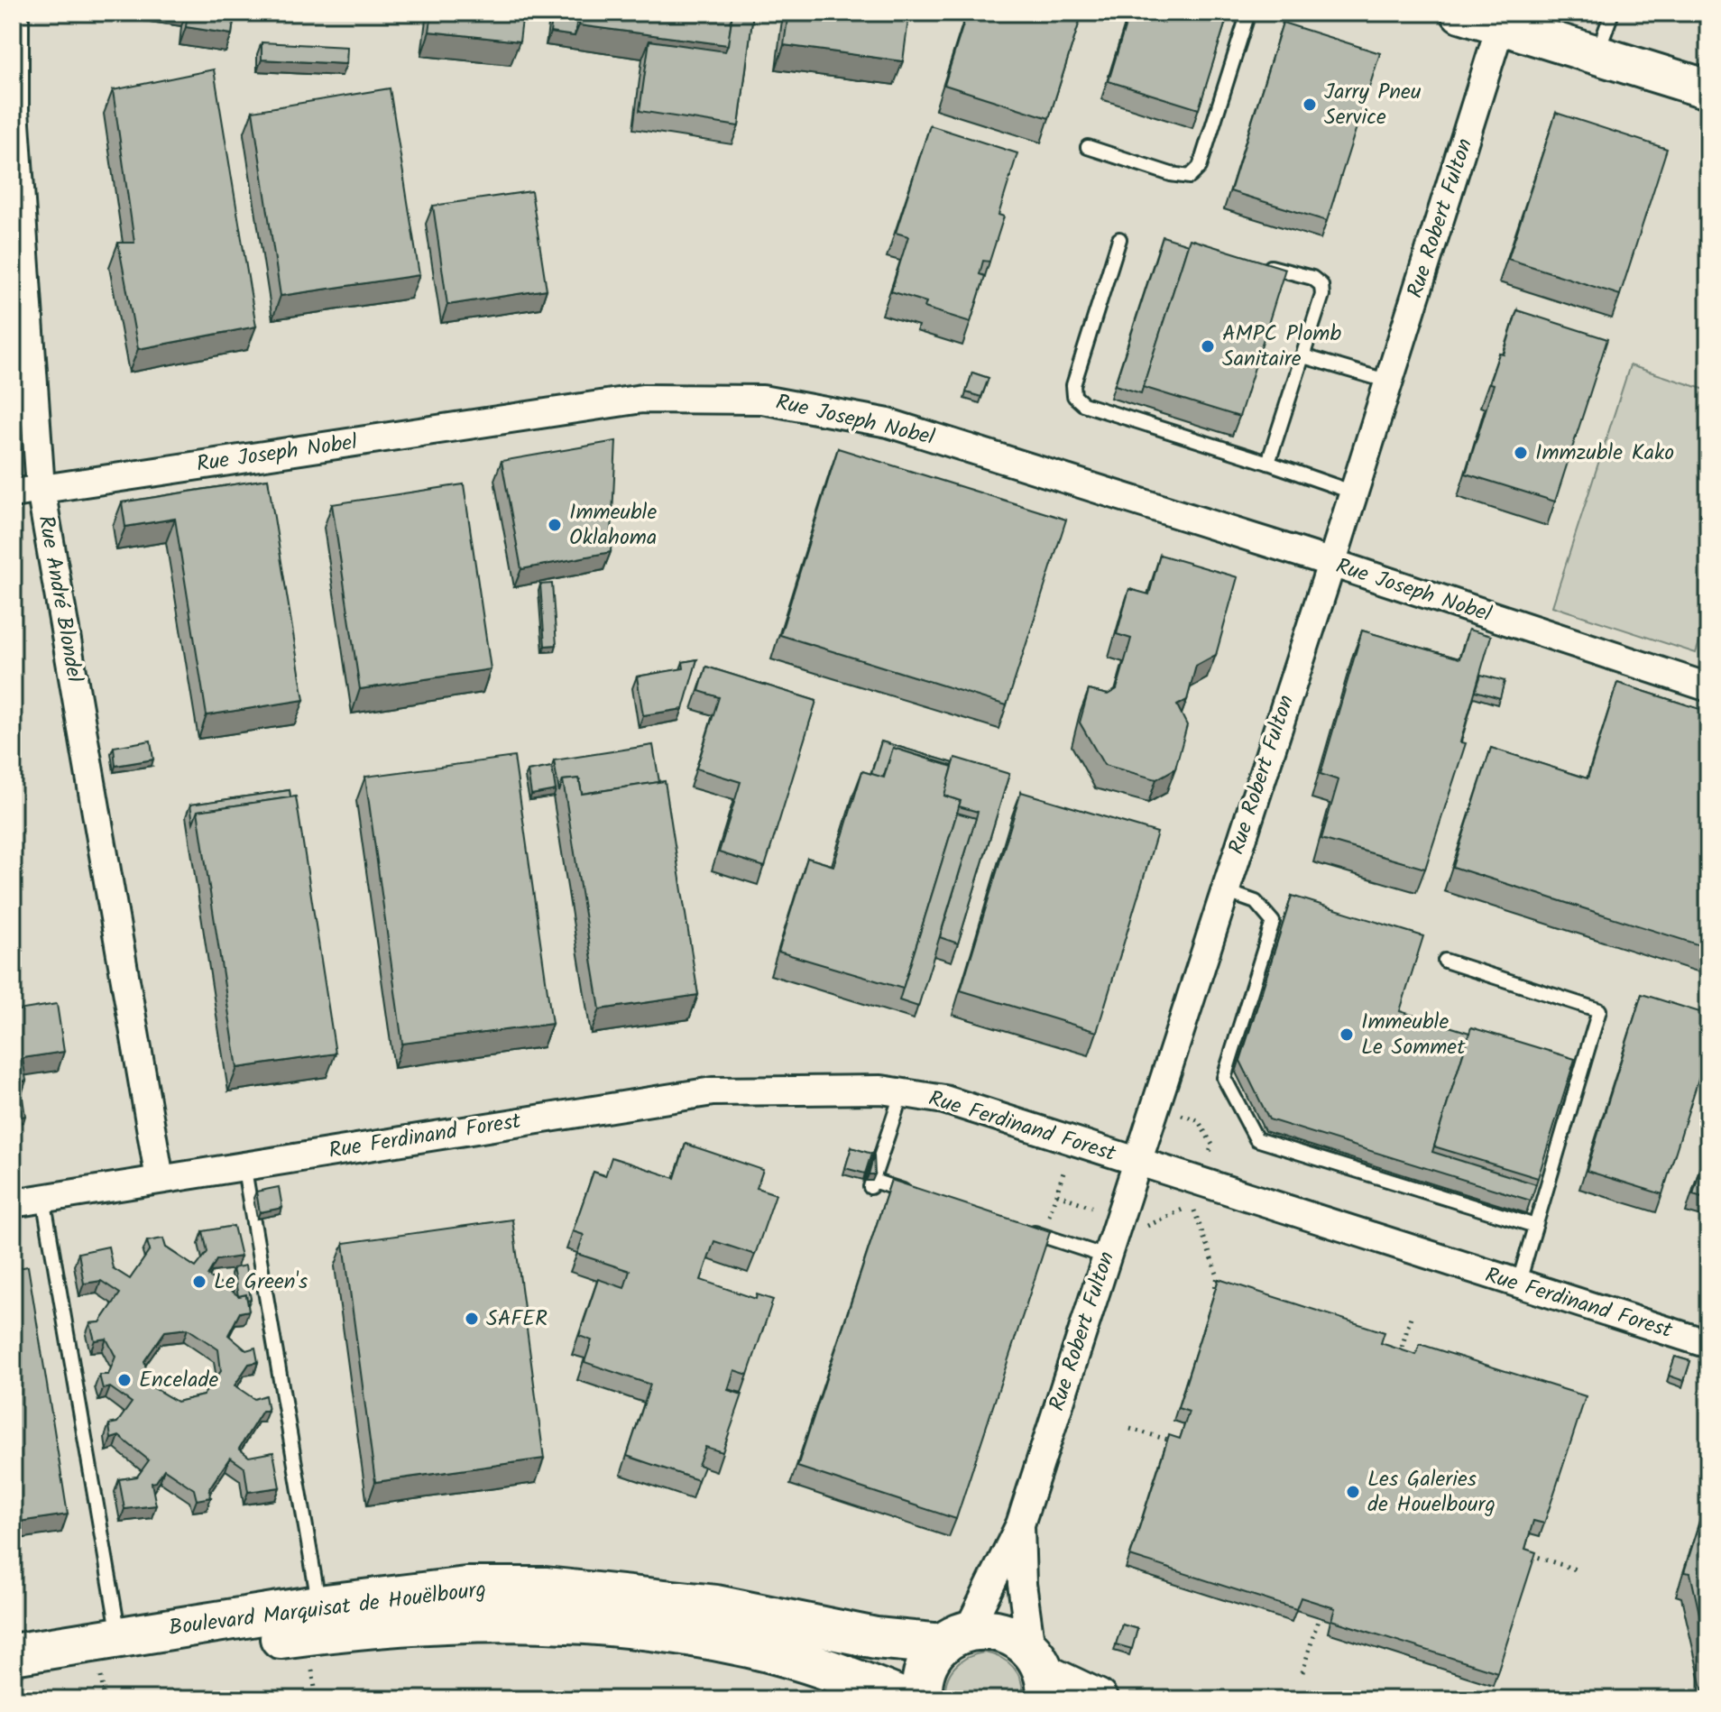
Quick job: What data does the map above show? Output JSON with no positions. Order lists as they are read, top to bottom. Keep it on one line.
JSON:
{"streets":{"main road":["Boulevard Marquisat de Houëlbourg"],"street":["Rue Robert Fulton","Rue Joseph Nobel","Rue André Blondel","Rue Ferdinand Forest"]},"crossings":[["Rue Robert Fulton","Rue Joseph Nobel"],["Rue Robert Fulton","Rue Ferdinand Forest"],["Rue Robert Fulton","Boulevard Marquisat de Houëlbourg"],["Rue Joseph Nobel","Rue André Blondel"],["Rue André Blondel","Rue Ferdinand Forest"]],"places":["Jarry Pneu Service","AMPC Plomb Sanitaire","Immzuble Kako","Immeuble Oklahoma","Immeuble Le Sommet","Le Green's","SAFER","Encelade","Les Galeries de Houelbourg"]}
